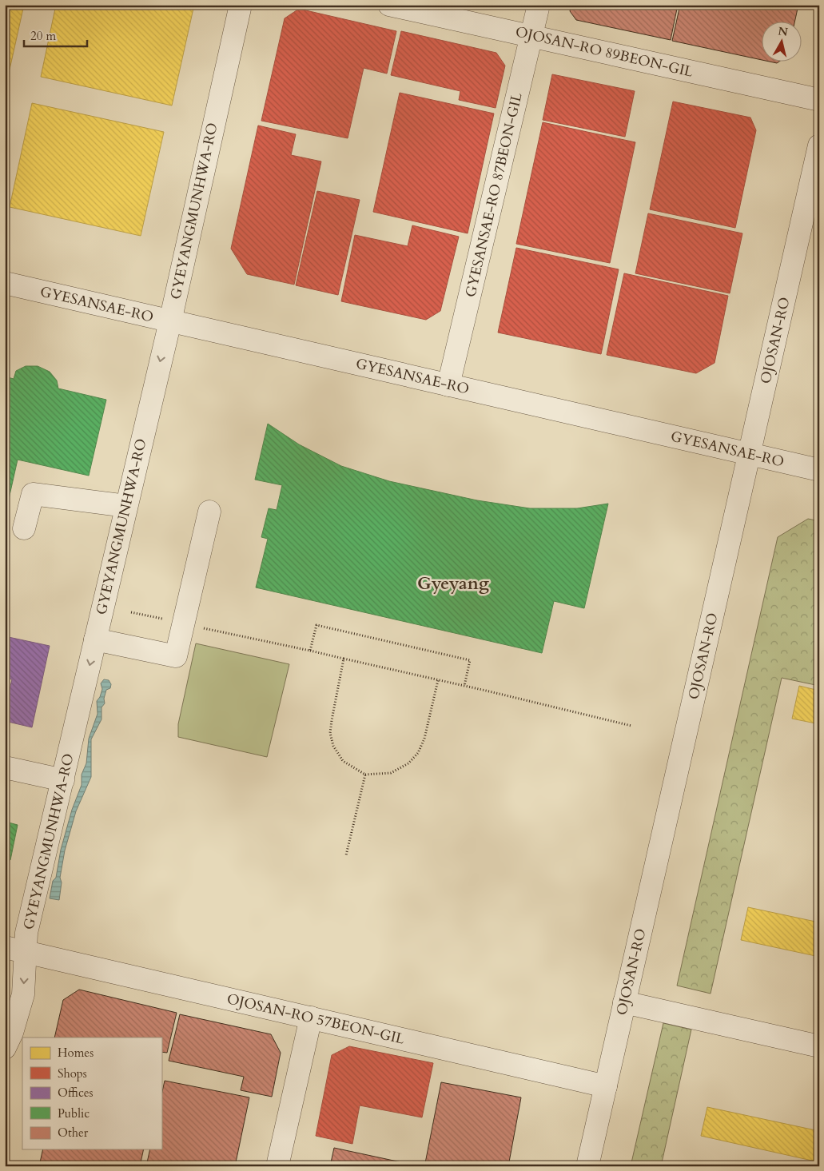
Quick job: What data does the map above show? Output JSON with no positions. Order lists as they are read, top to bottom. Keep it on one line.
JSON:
{"streets":{"street":["OJOSAN-RO 89BEON-GIL","GYESANSAE-RO 87BEON-GIL","GYEYANGMUNHWA-RO","GYESANSAE-RO","OJOSAN-RO","OJOSAN-RO 57BEON-GIL"]},"crossings":[["OJOSAN-RO 89BEON-GIL","GYESANSAE-RO 87BEON-GIL"],["GYESANSAE-RO 87BEON-GIL","GYESANSAE-RO"],["GYEYANGMUNHWA-RO","GYESANSAE-RO"],["GYEYANGMUNHWA-RO","OJOSAN-RO 57BEON-GIL"],["GYESANSAE-RO","OJOSAN-RO"],["OJOSAN-RO","OJOSAN-RO 57BEON-GIL"]],"one_way":["GYEYANGMUNHWA-RO"],"districts":["Gyeyang"],"legend":["Homes","Shops","Offices","Public","Other"],"scale_bar":"20 m","north":"top"}
